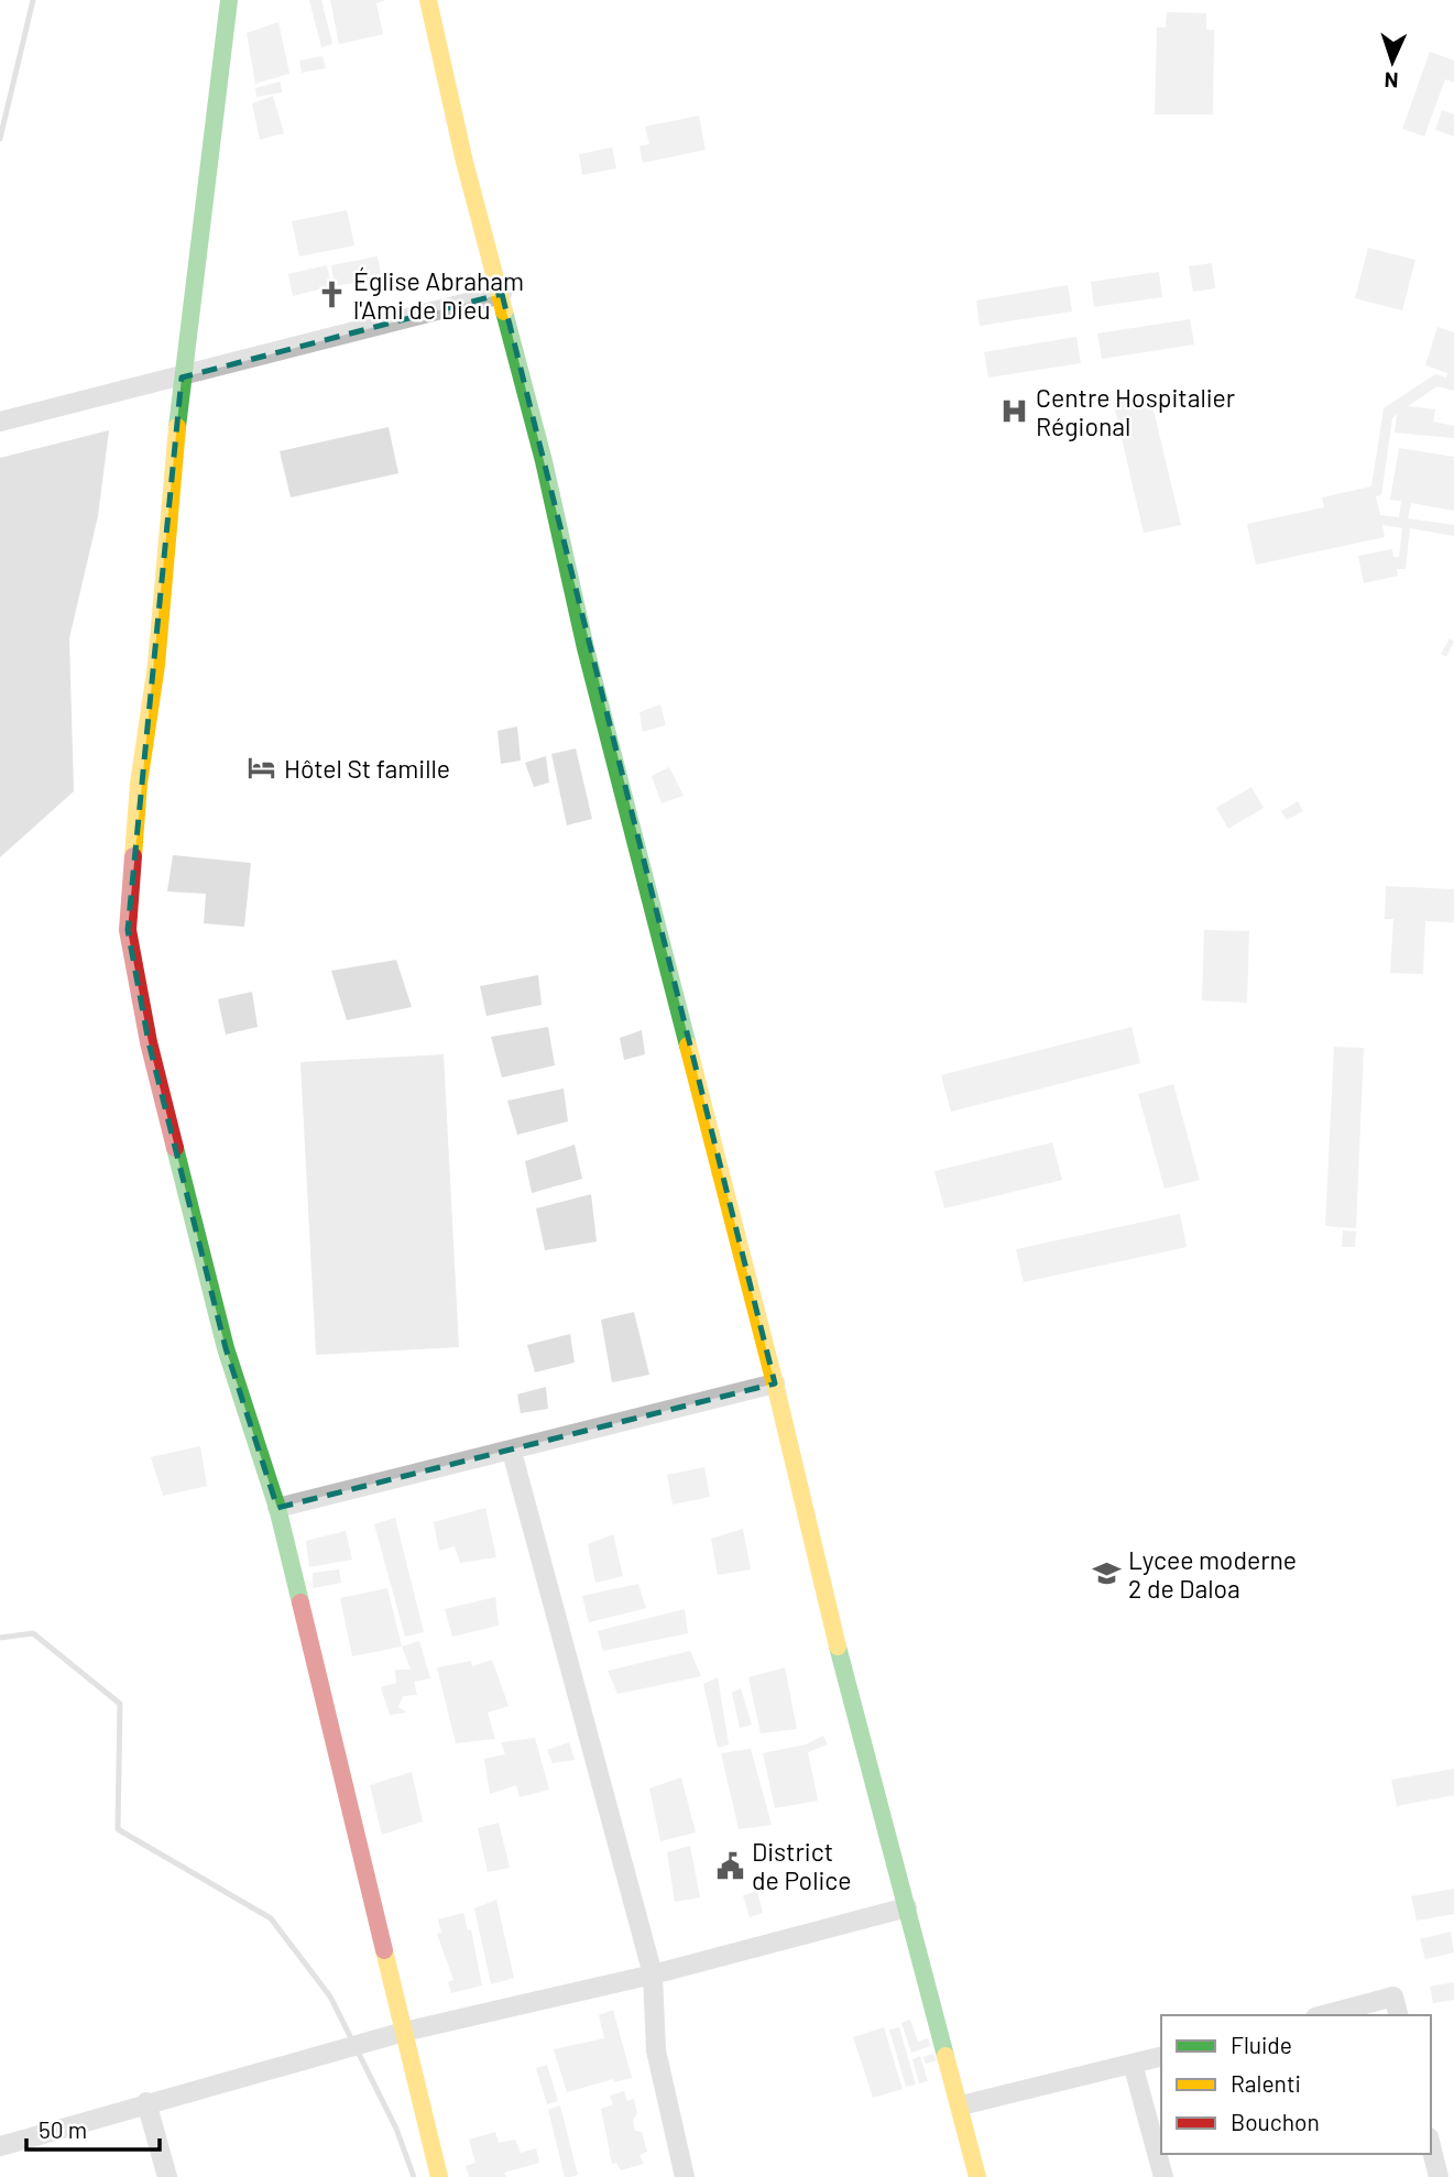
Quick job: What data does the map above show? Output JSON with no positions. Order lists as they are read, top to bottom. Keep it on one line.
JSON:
{"places":{"church":["Église Abraham l'Ami de Dieu"],"hospital":["Centre Hospitalier Régional"],"hotel":["Hôtel St famille"],"school or university":["Lycee moderne 2 de Daloa"],"public building":["District de Police"]},"legend":["Fluide","Ralenti","Bouchon"],"scale_bar":"50 m","north":"bottom"}
